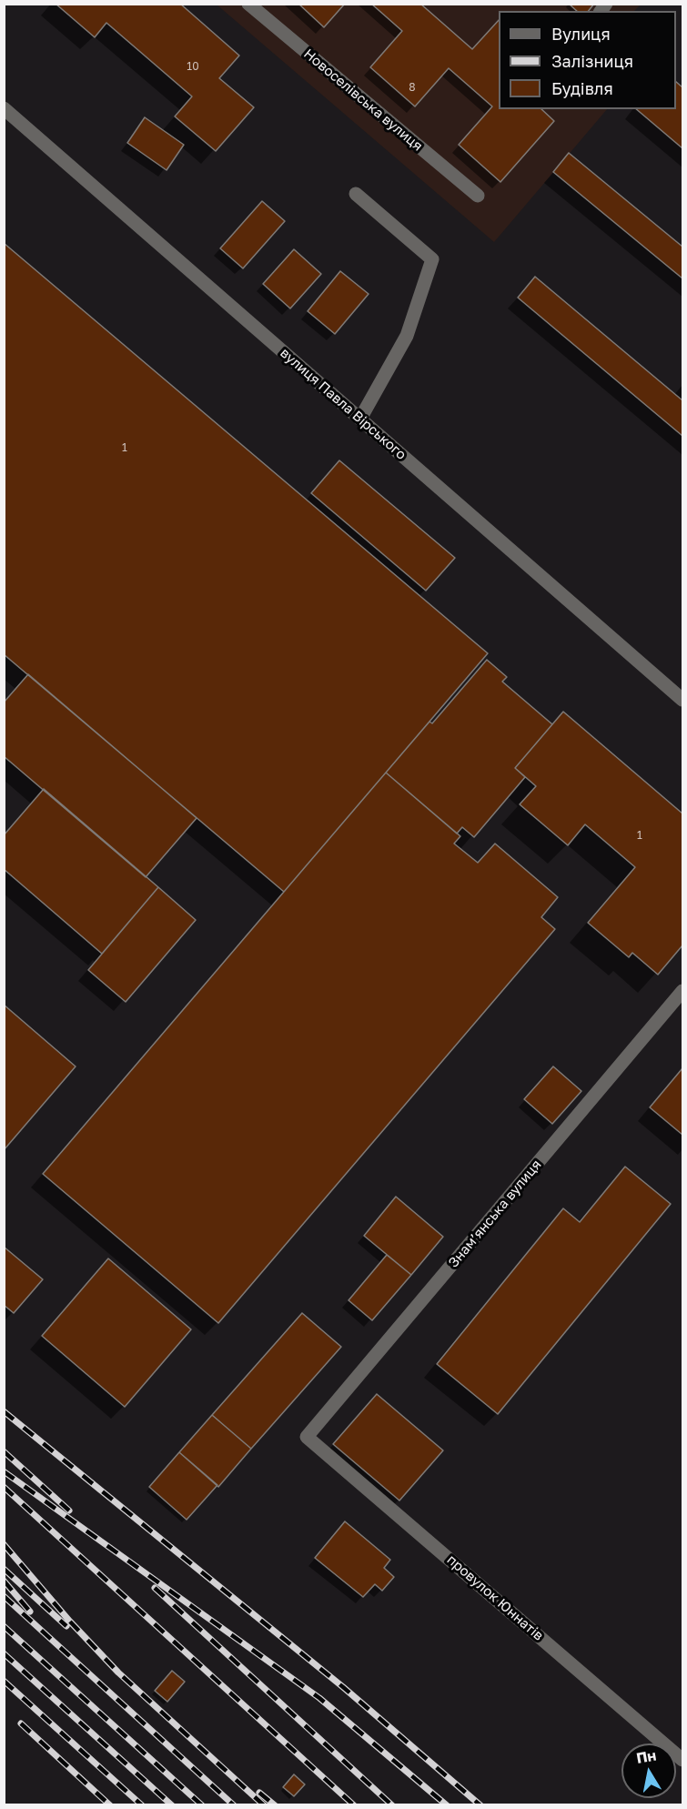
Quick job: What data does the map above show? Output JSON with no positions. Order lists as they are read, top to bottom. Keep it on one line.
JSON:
{"streets":{"street":["Новоселівська вулиця","вулиця Павла Вірського","Знамʼянська вулиця","провулок Юннатів"]},"crossings":[["Знамʼянська вулиця","провулок Юннатів"]],"house_numbers":["10","8","1","1"],"legend":["Вулиця","Залізниця","Будівля"],"north":"top"}
